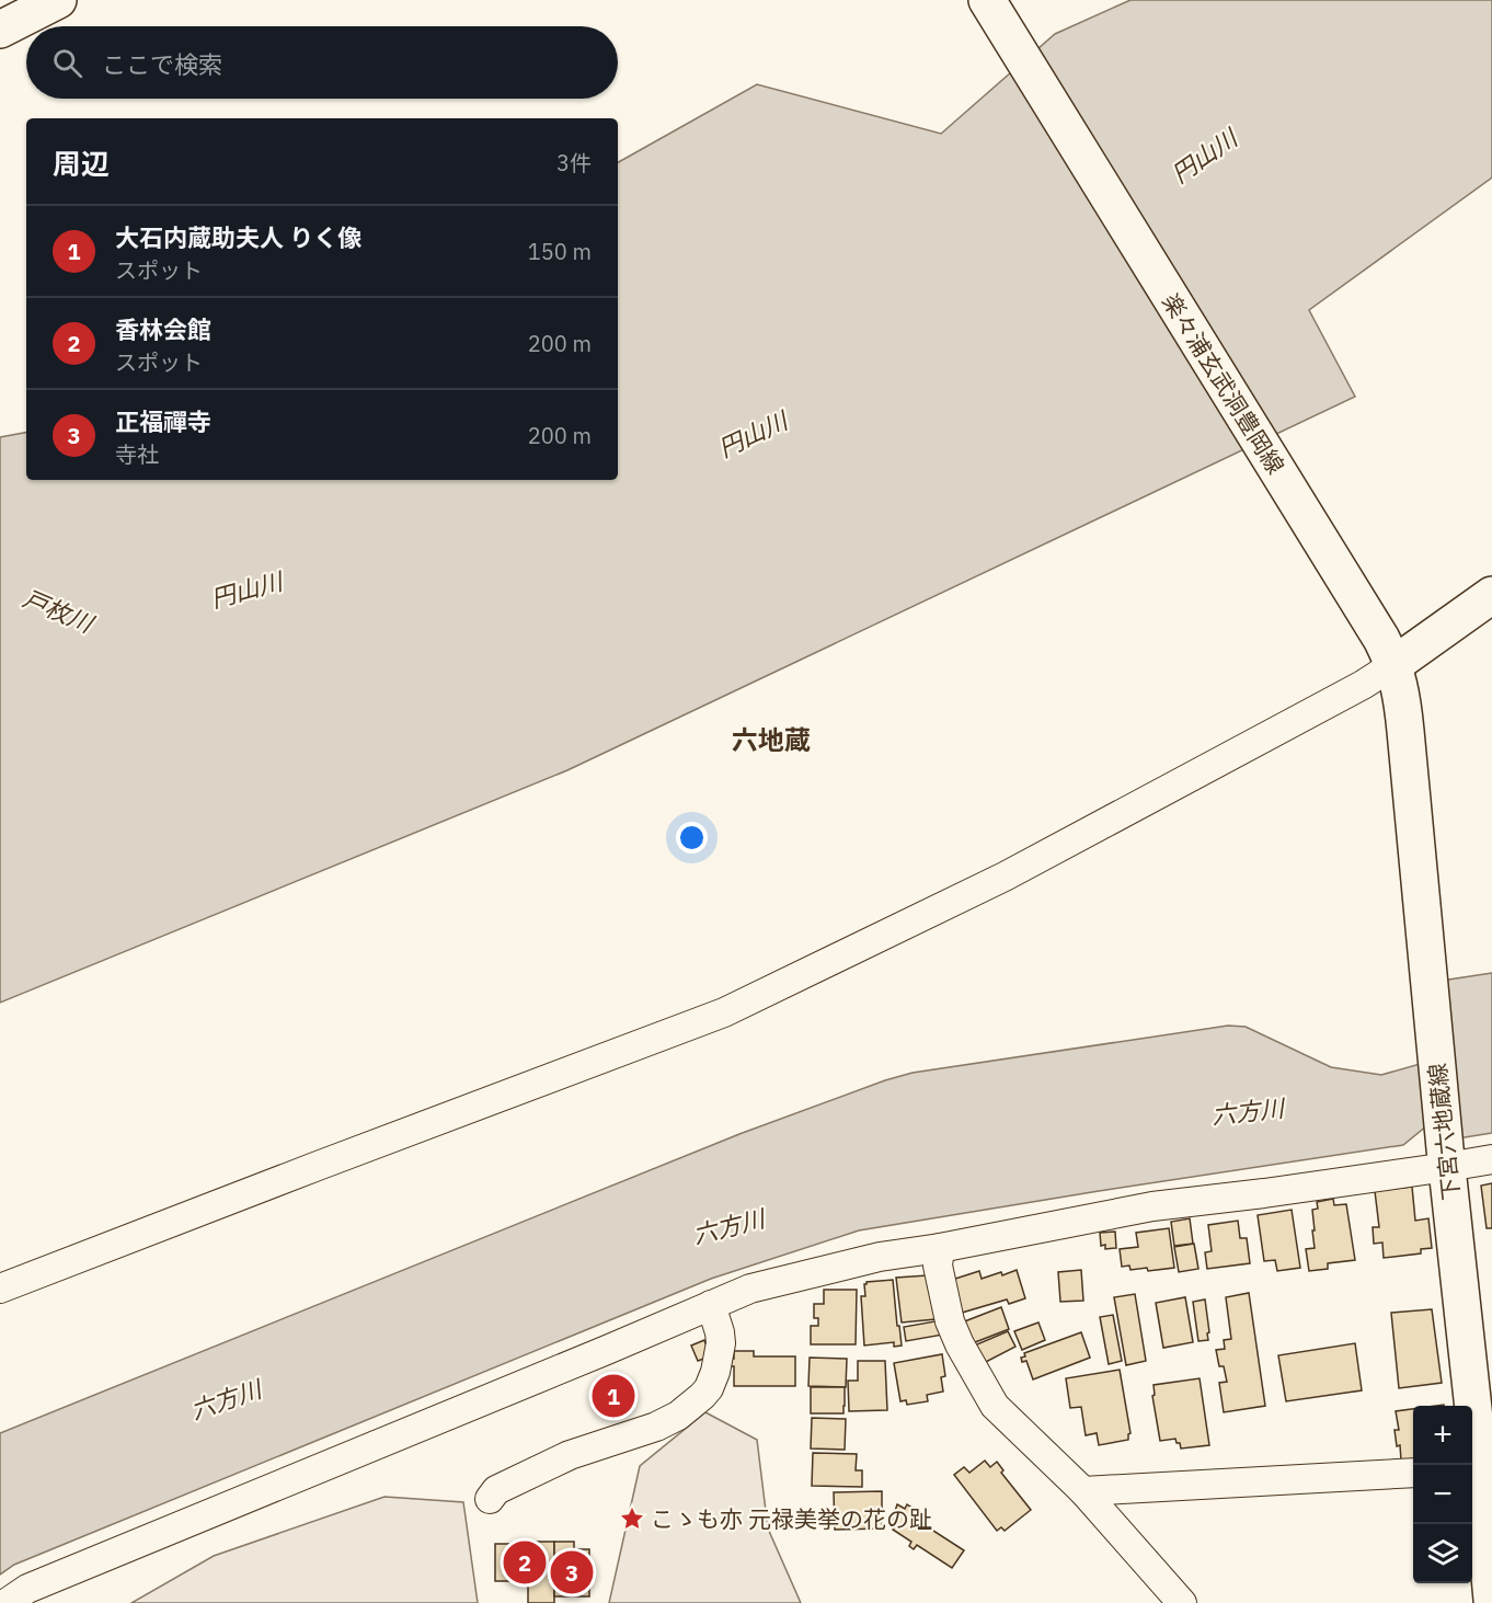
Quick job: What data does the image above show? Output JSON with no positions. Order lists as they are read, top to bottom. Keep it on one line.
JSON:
{"streets":{"main road":["楽々浦玄武洞豊岡線","下宮六地蔵線"]},"crossings":[["楽々浦玄武洞豊岡線","下宮六地蔵線"]],"districts":["六地蔵"],"water":["円山川","戸枚川","六方川"],"places":{"place":["こゝも亦 元禄美挙の花の趾"]},"page":{"search":"ここで検索","heading":["周辺","3件"],"list":[{"mark":"1","name":"大石内蔵助夫人 りく像","note":"スポット","value":"150 m"},{"mark":"2","name":"香林会館","note":"スポット","value":"200 m"},{"mark":"3","name":"正福禪寺","note":"寺社","value":"200 m"}],"pins":["1","2","3"],"map_buttons":["+","−"]}}
